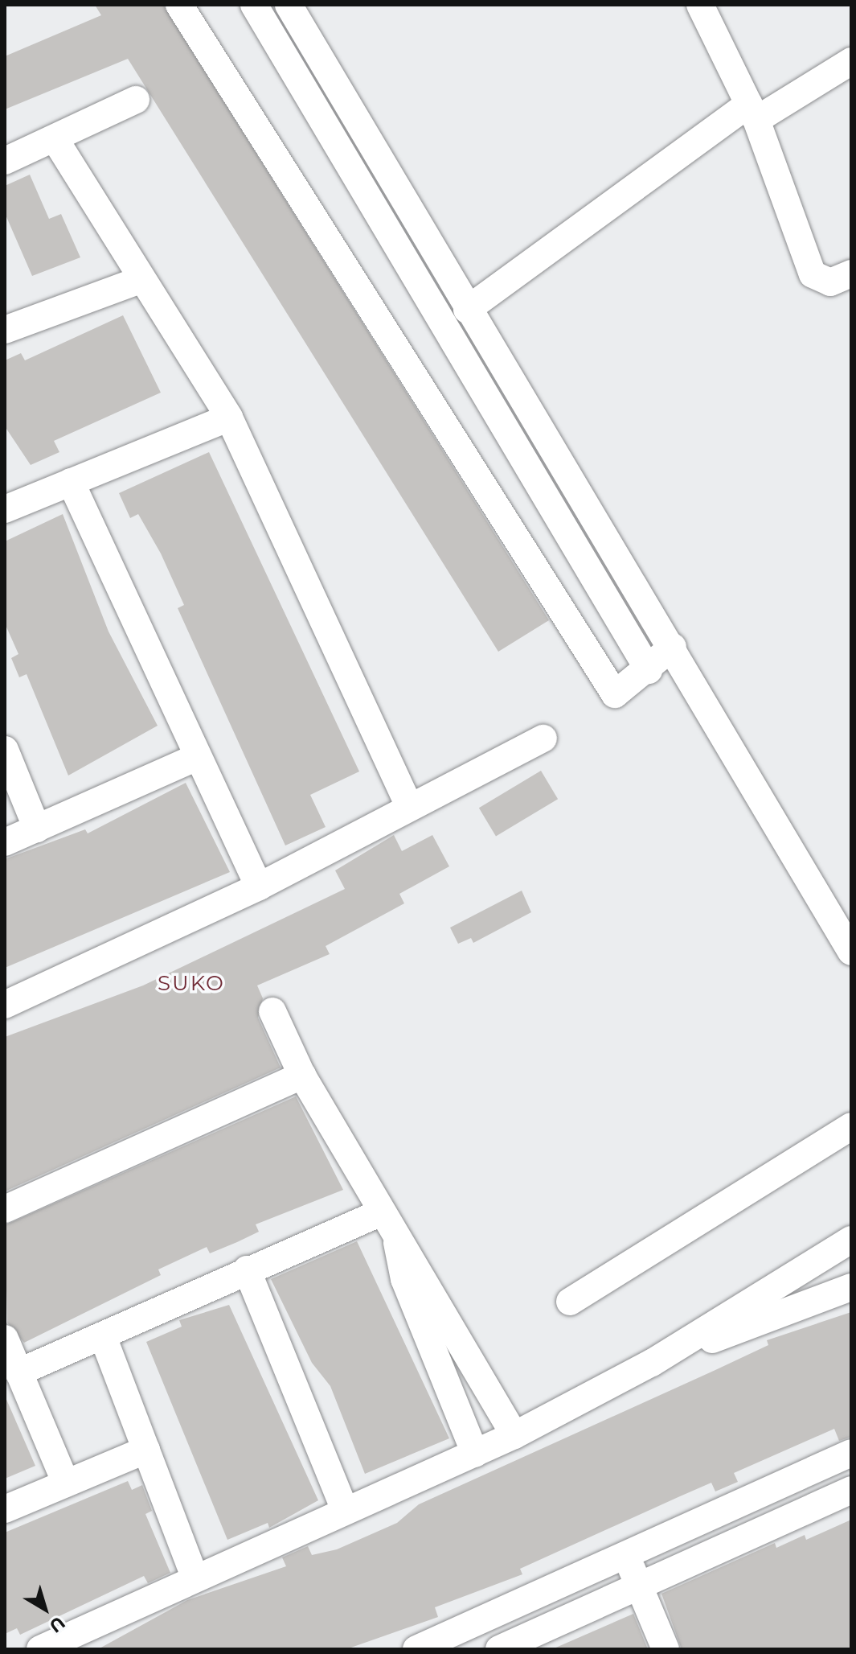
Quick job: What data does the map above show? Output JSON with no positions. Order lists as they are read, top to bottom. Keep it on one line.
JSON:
{"districts":["SUKO"],"north":"bottom right"}
